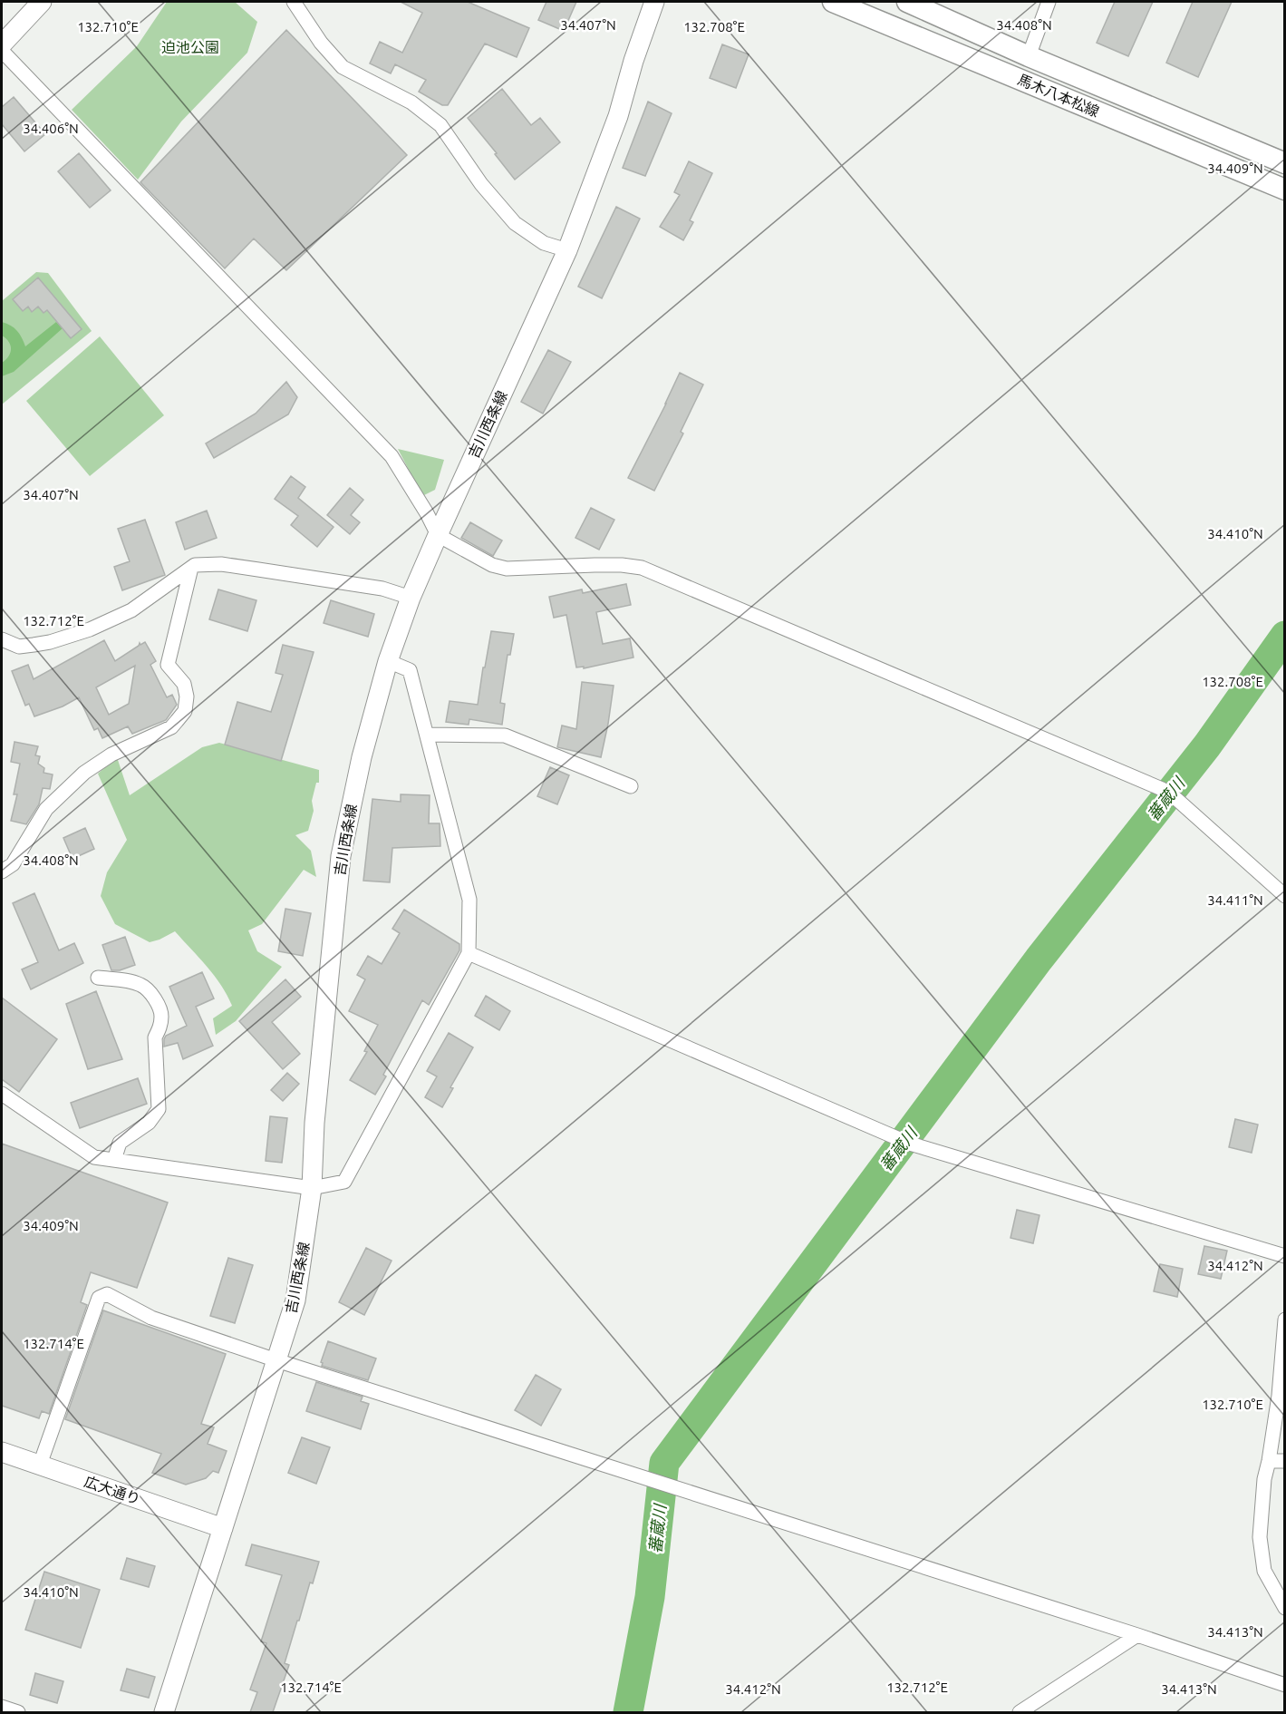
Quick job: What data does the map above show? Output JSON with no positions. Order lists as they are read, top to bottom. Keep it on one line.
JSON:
{"streets":{"main road":["馬木八本松線","吉川西条線","広大通り"]},"crossings":[["吉川西条線","広大通り"]],"water":["蕃蔵川"],"parks":["迫池公園"],"coordinates":["34.407°N","34.408°N","132.708°E","132.710°E","34.406°N","34.409°N","34.410°N","132.712°E","34.411°N","34.412°N","132.714°E","34.413°N"]}
